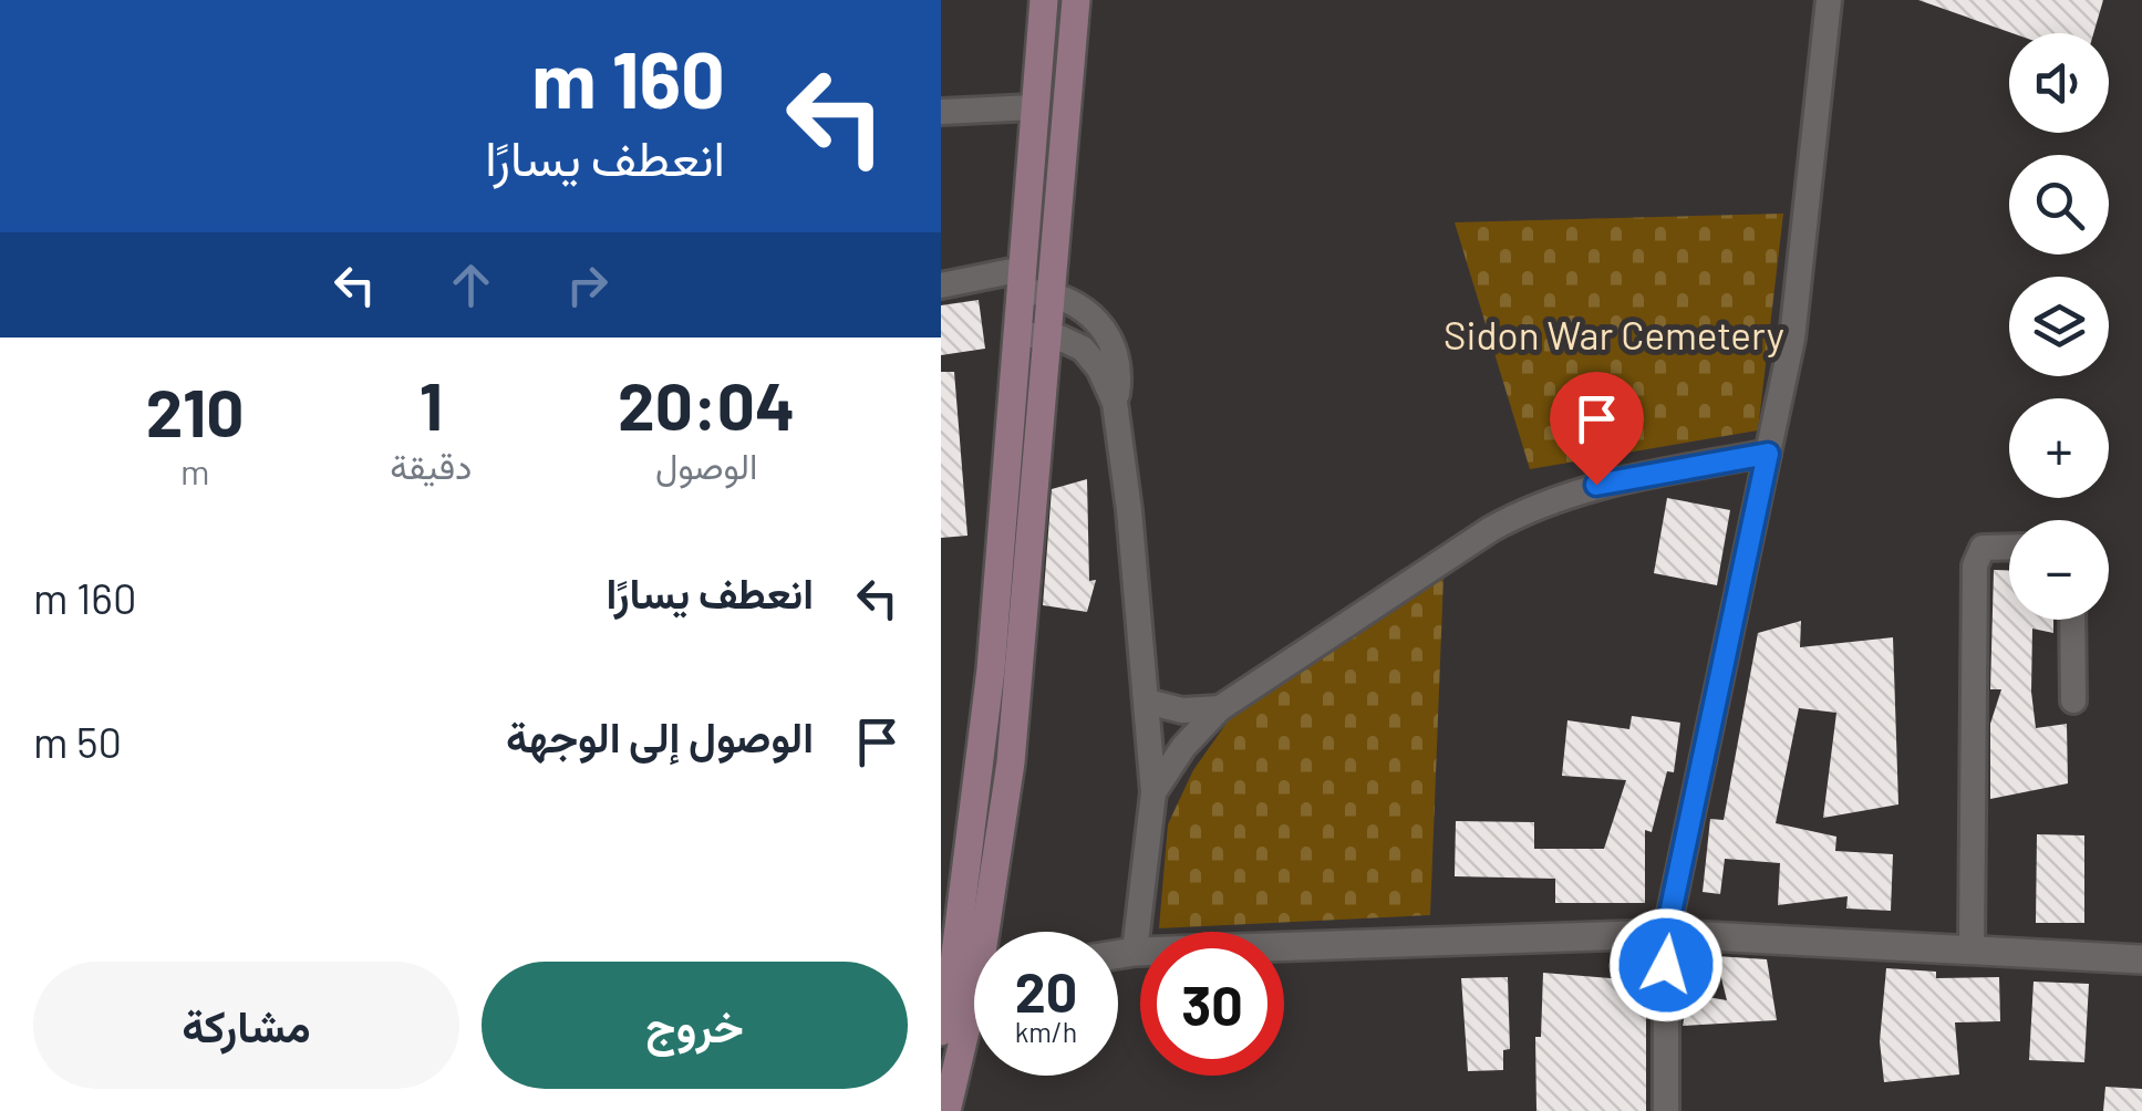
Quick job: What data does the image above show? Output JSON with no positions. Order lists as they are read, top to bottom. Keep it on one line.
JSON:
{"parks":["Sidon War Cemetery"],"page":{"turn":["160 m","انعطف يسارًا"],"map_buttons":["+","−"],"eta":["20:04","الوصول","1","دقيقة","210","m"],"list":[{"name":"انعطف يسارًا","value":"160 m"},{"name":"الوصول إلى الوجهة","value":"50 m"}],"speed":"20 km/h","limit":"30","buttons":["خروج","مشاركة"]}}
